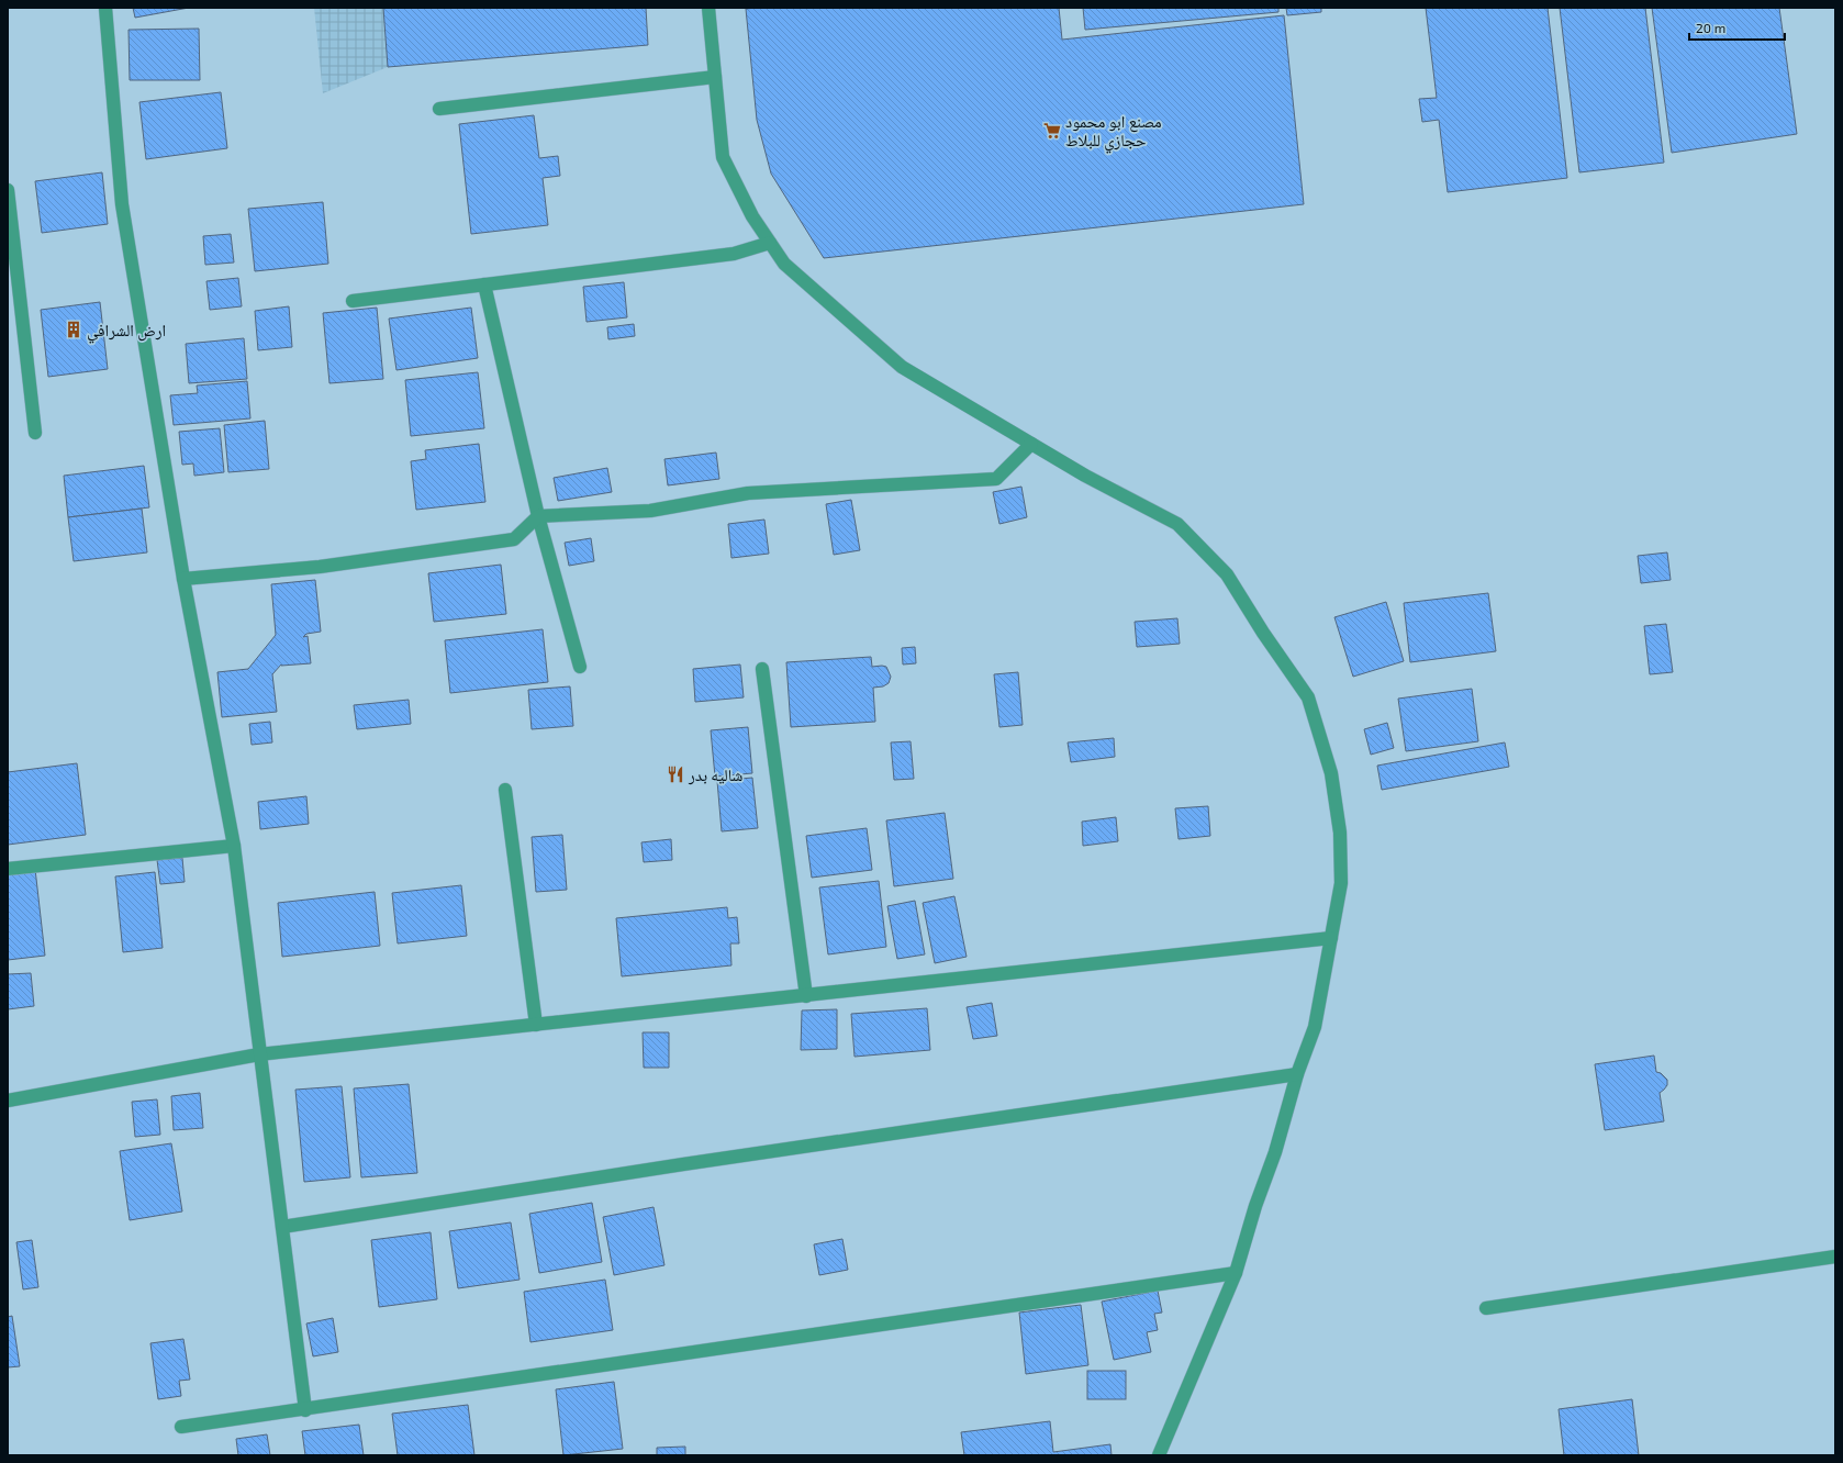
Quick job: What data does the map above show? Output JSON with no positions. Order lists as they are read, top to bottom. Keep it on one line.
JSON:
{"places":{"supermarket":["مصنع ابو محمود حجازي للبلاط"],"building":["ارض الشرافي"],"restaurant":["شاليه بدر"]},"scale_bar":"20 m"}
